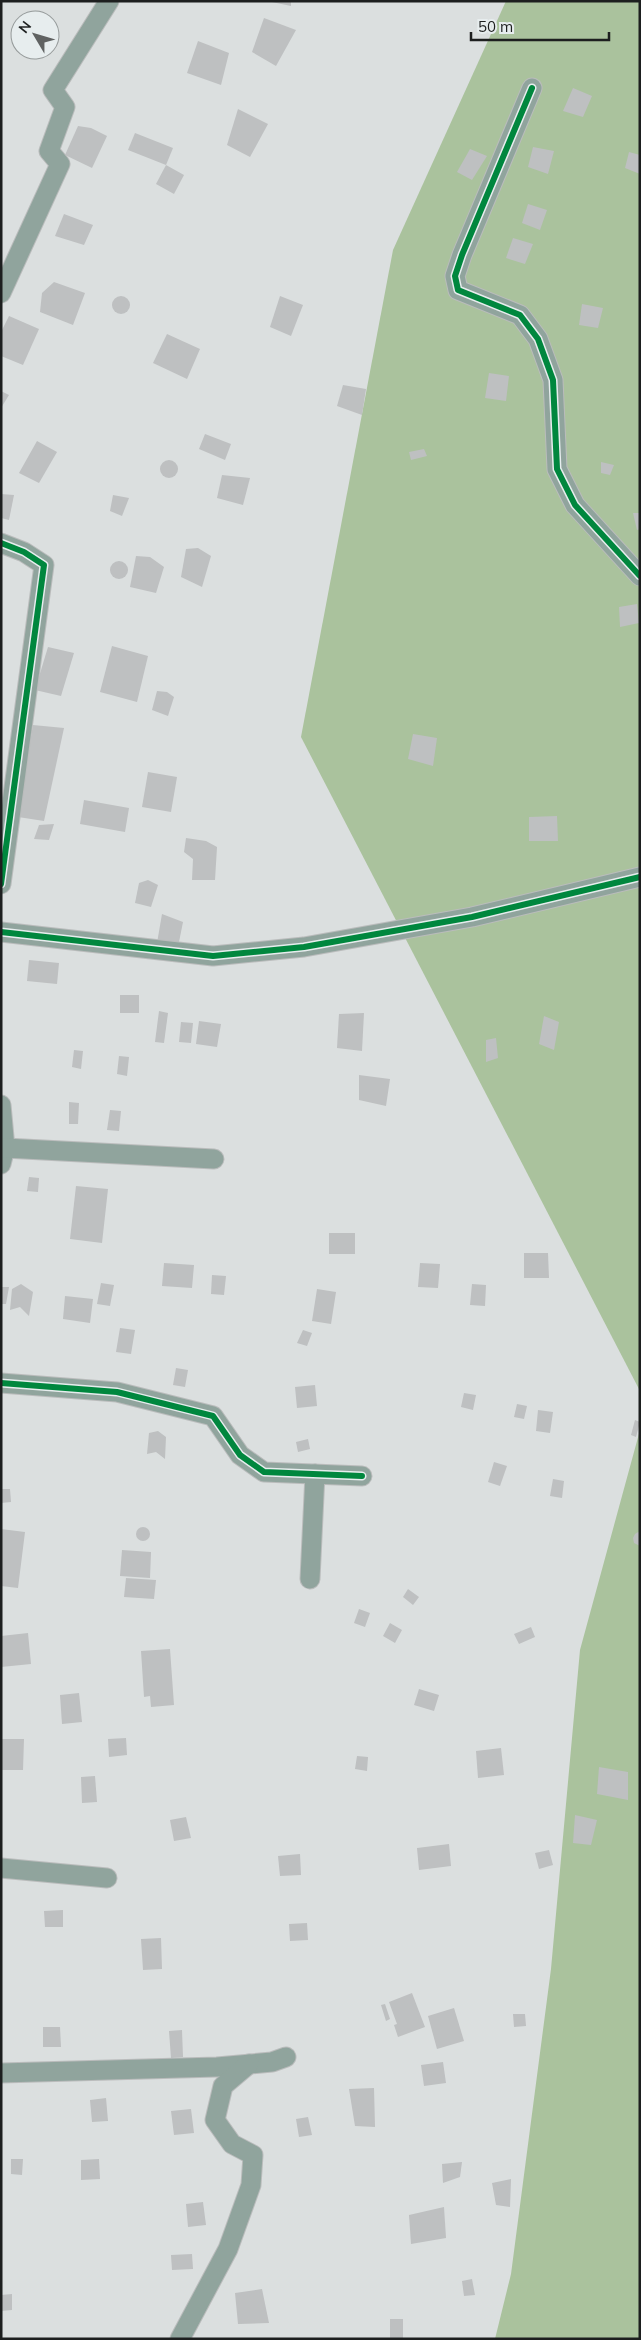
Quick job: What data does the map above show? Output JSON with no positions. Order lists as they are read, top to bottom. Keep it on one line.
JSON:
{"scale_bar":"50 m","north":"top left"}
